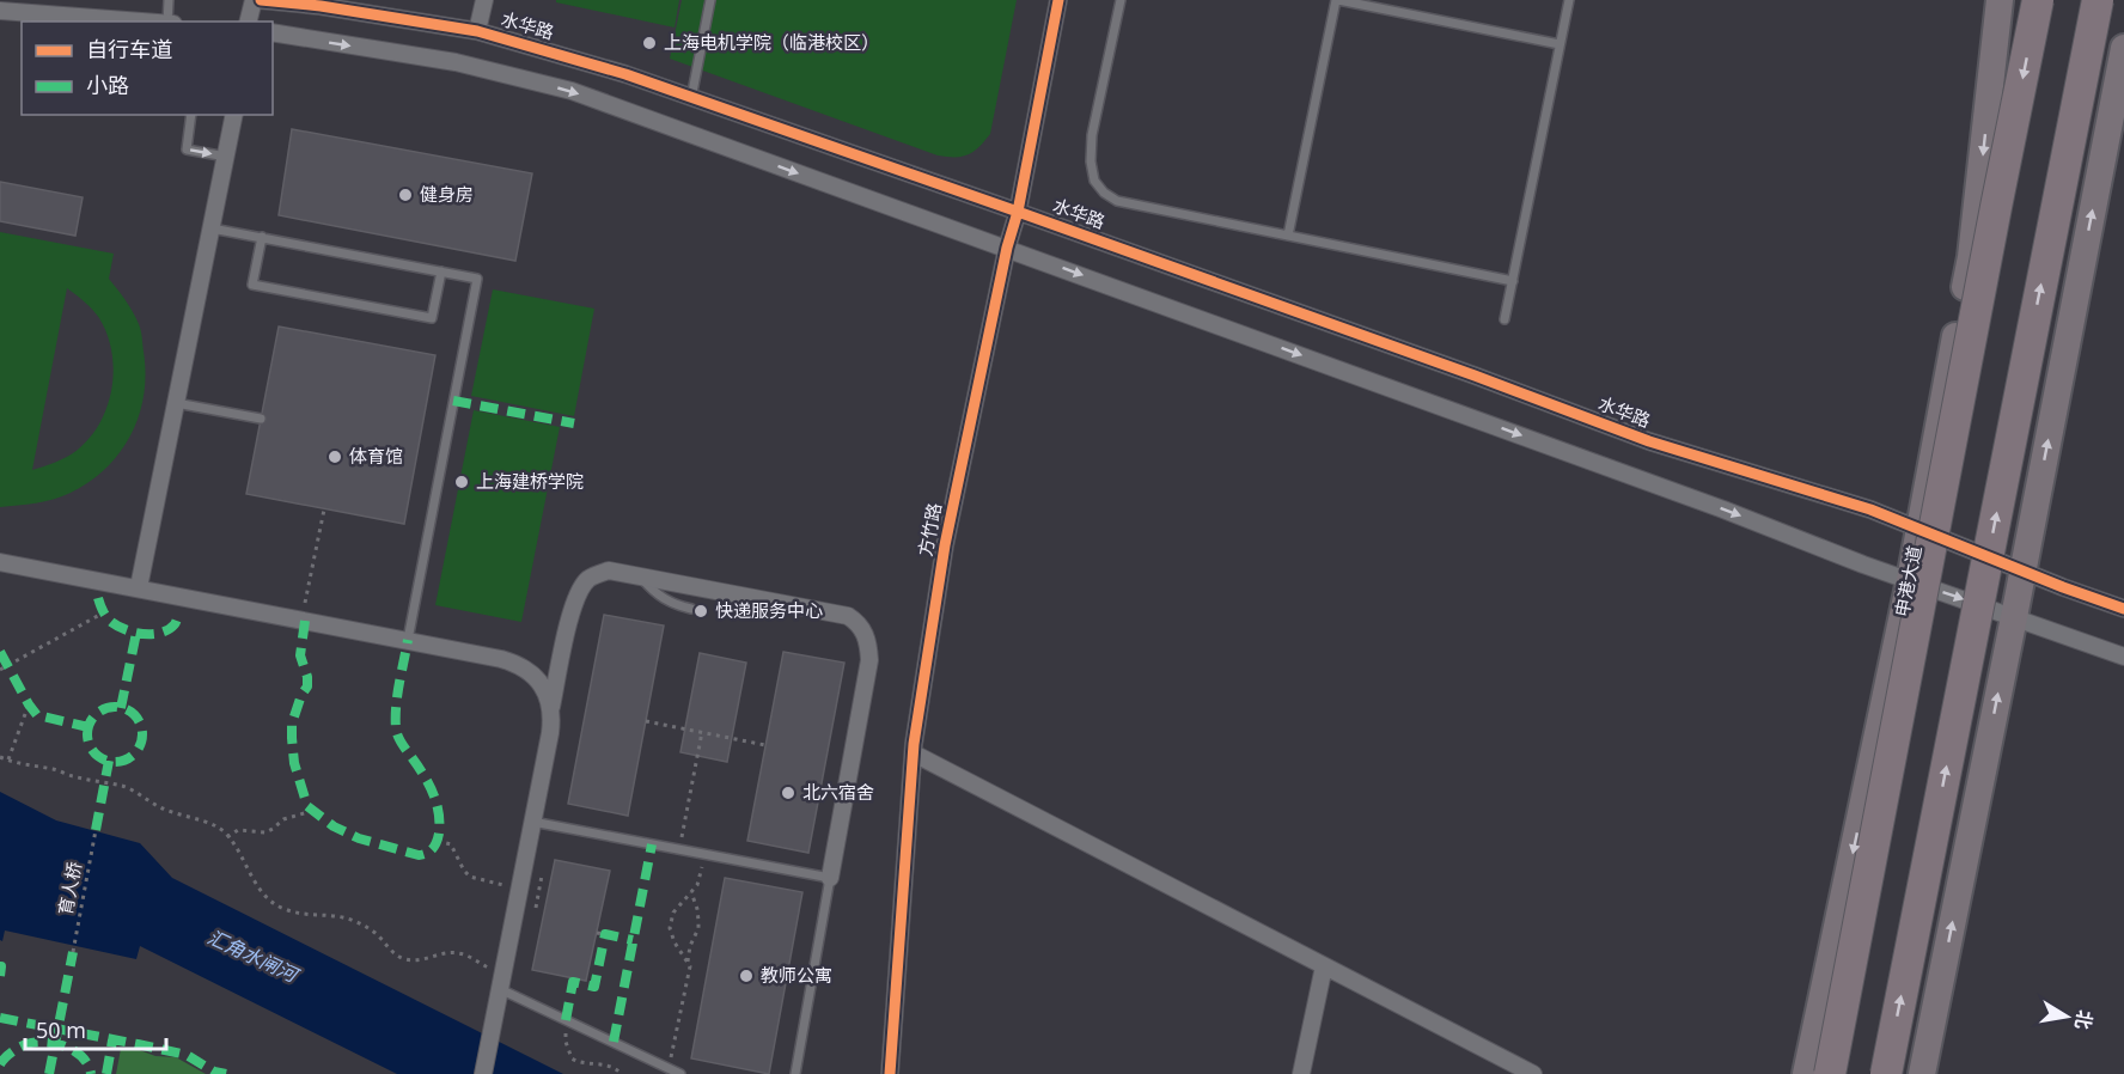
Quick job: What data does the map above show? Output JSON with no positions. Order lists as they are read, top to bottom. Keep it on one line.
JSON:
{"streets":{"main road":["申港大道"],"street":["水华路","方竹路"],"path":["育人桥"]},"crossings":[["水华路","方竹路"],["水华路","申港大道"]],"water":["汇角水闸河"],"places":["上海电机学院（临港校区）","健身房","体育馆","上海建桥学院","快递服务中心","北六宿舍","教师公寓"],"legend":["自行车道","小路"],"scale_bar":"50 m","north":"right"}
